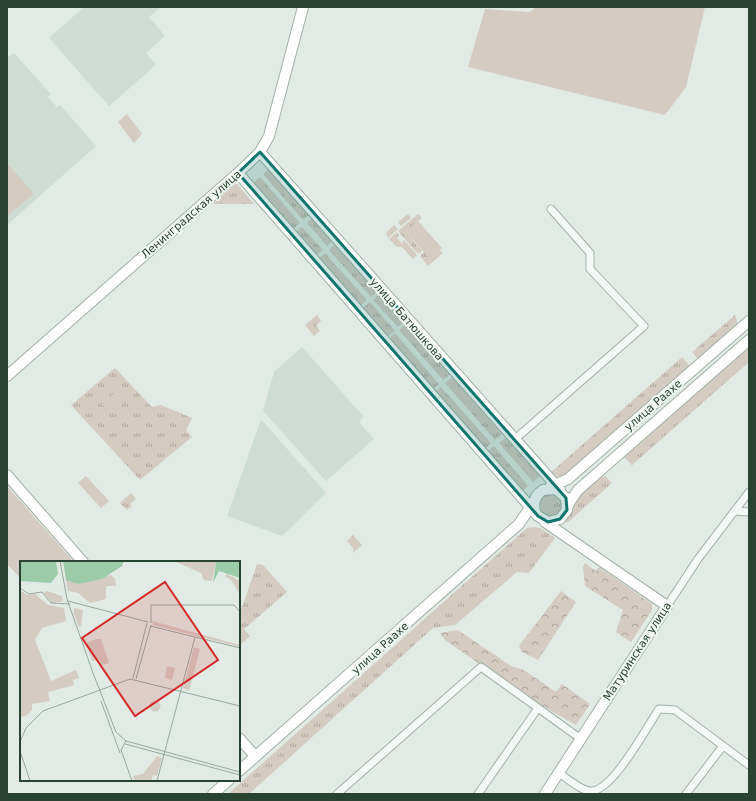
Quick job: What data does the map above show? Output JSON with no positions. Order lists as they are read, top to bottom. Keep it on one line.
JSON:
{"streets":{"street":["Ленинградская улица","улица Батюшкова","улица Раахе","Матуринская улица"]},"crossings":[["Ленинградская улица","улица Батюшкова"],["улица Батюшкова","улица Раахе"]]}
